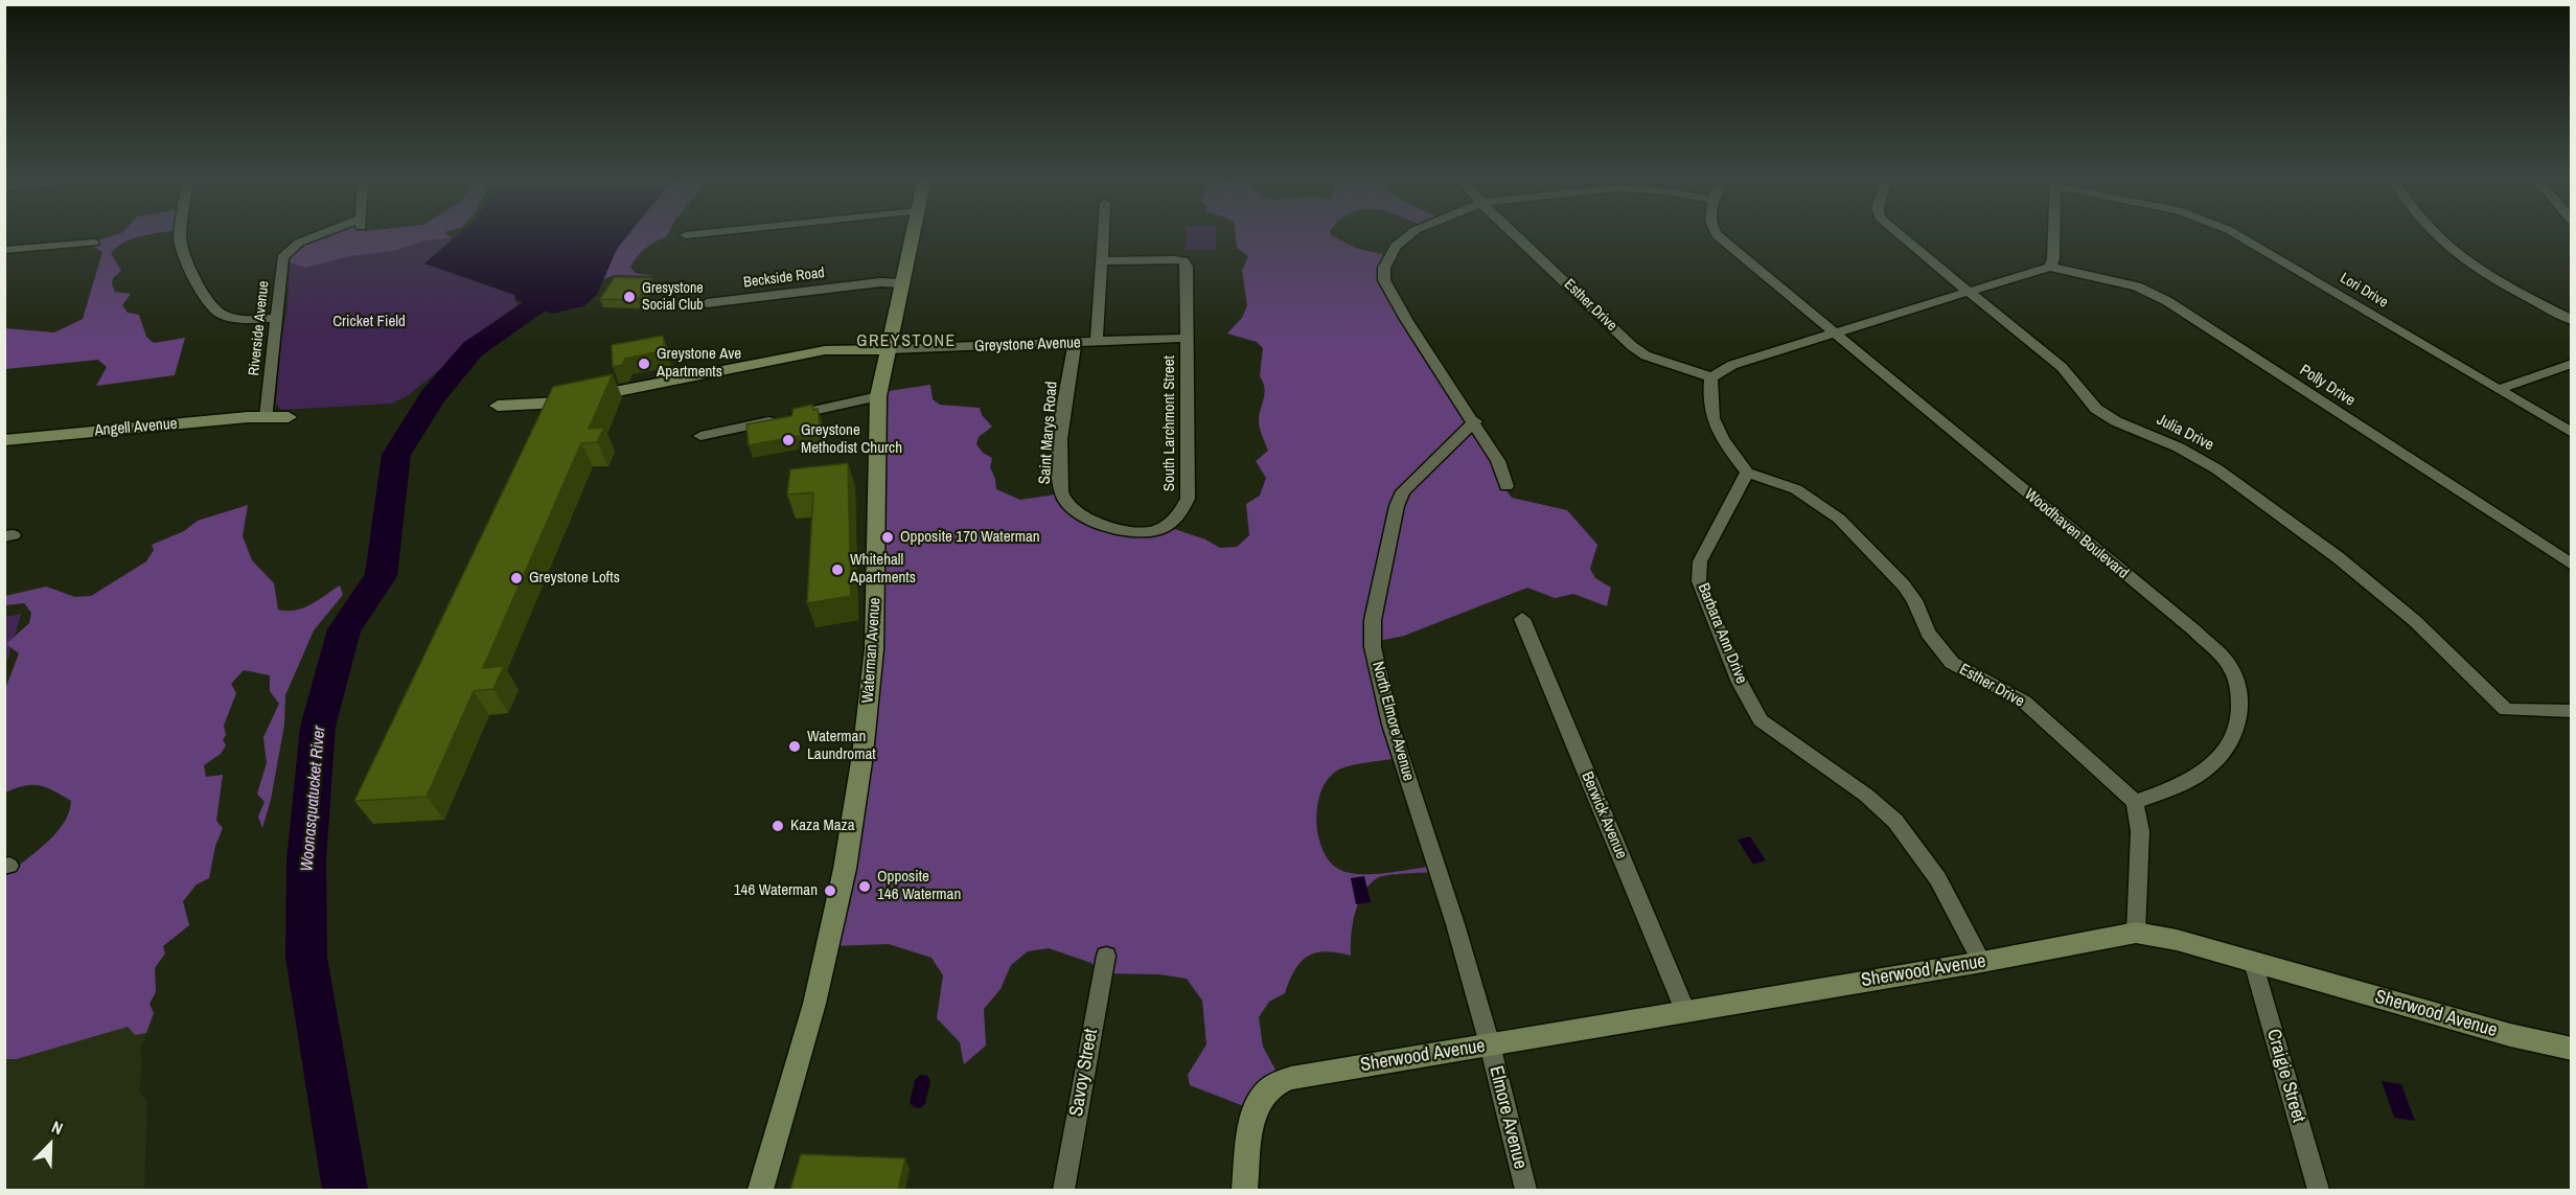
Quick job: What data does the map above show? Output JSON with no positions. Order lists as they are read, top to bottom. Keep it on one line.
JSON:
{"streets":{"street":["Beckside Road","Lori Drive","Esther Drive","Riverside Avenue","Greystone Avenue","Polly Drive","South Larchmont Street","Angell Avenue","Saint Marys Road","Julia Drive","Woodhaven Boulevard","Barbara Ann Drive","Waterman Avenue","North Elmore Avenue","Berwick Avenue","Sherwood Avenue","Savoy Street","Craigie Street","Elmore Avenue"]},"crossings":[["Beckside Road","Waterman Avenue"],["Esther Drive","Woodhaven Boulevard"],["Esther Drive","Barbara Ann Drive"],["Riverside Avenue","Angell Avenue"],["Greystone Avenue","South Larchmont Street"],["Greystone Avenue","Saint Marys Road"],["Greystone Avenue","Waterman Avenue"],["South Larchmont Street","Saint Marys Road"],["Barbara Ann Drive","Sherwood Avenue"],["North Elmore Avenue","Sherwood Avenue"],["North Elmore Avenue","Elmore Avenue"],["Berwick Avenue","Sherwood Avenue"],["Sherwood Avenue","Craigie Street"],["Sherwood Avenue","Elmore Avenue"]],"districts":["GREYSTONE"],"water":["Woonasquatucket River"],"parks":["Cricket Field"],"places":["Gresystone Social Club","Greystone Ave Apartments","Greystone Methodist Church","Opposite 170 Waterman","Whitehall Apartments","Greystone Lofts","Waterman Laundromat","Kaza Maza","Opposite 146 Waterman","146 Waterman"],"north":"top right"}
